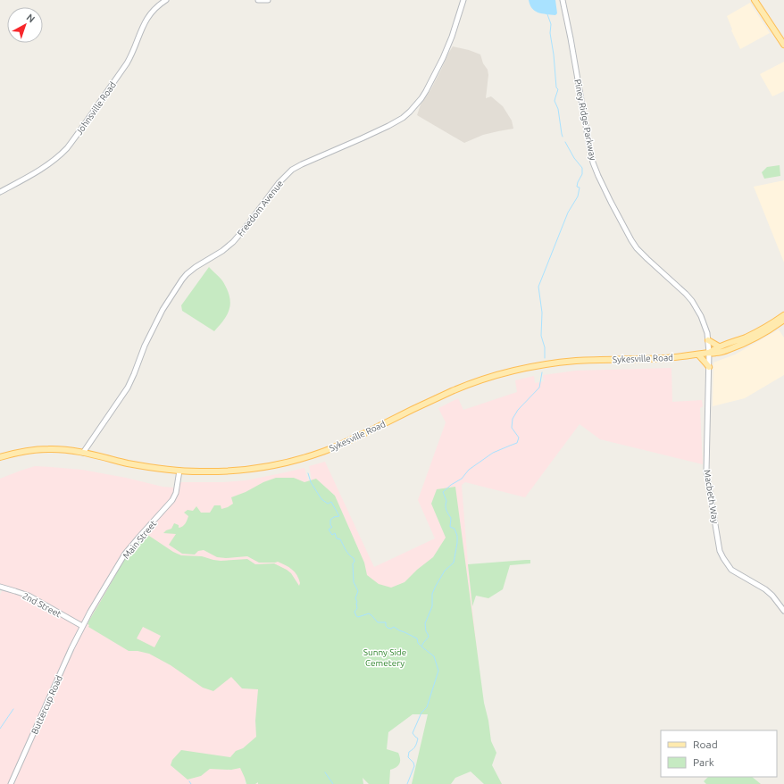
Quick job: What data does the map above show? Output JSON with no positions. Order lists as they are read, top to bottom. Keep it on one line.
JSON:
{"streets":{"main road":["Sykesville Road"],"street":["Johnsville Road","Piney Ridge Parkway","Freedom Avenue","Macbeth Way","Main Street","2nd Street","Buttercup Road"]},"crossings":[["Piney Ridge Parkway","Sykesville Road"],["Piney Ridge Parkway","Macbeth Way"],["Freedom Avenue","Sykesville Road"],["Sykesville Road","Macbeth Way"],["Sykesville Road","Main Street"],["Main Street","2nd Street"],["Main Street","Buttercup Road"],["2nd Street","Buttercup Road"]],"parks":["Sunny Side Cemetery"],"legend":["Road","Park"],"north":"top right"}
